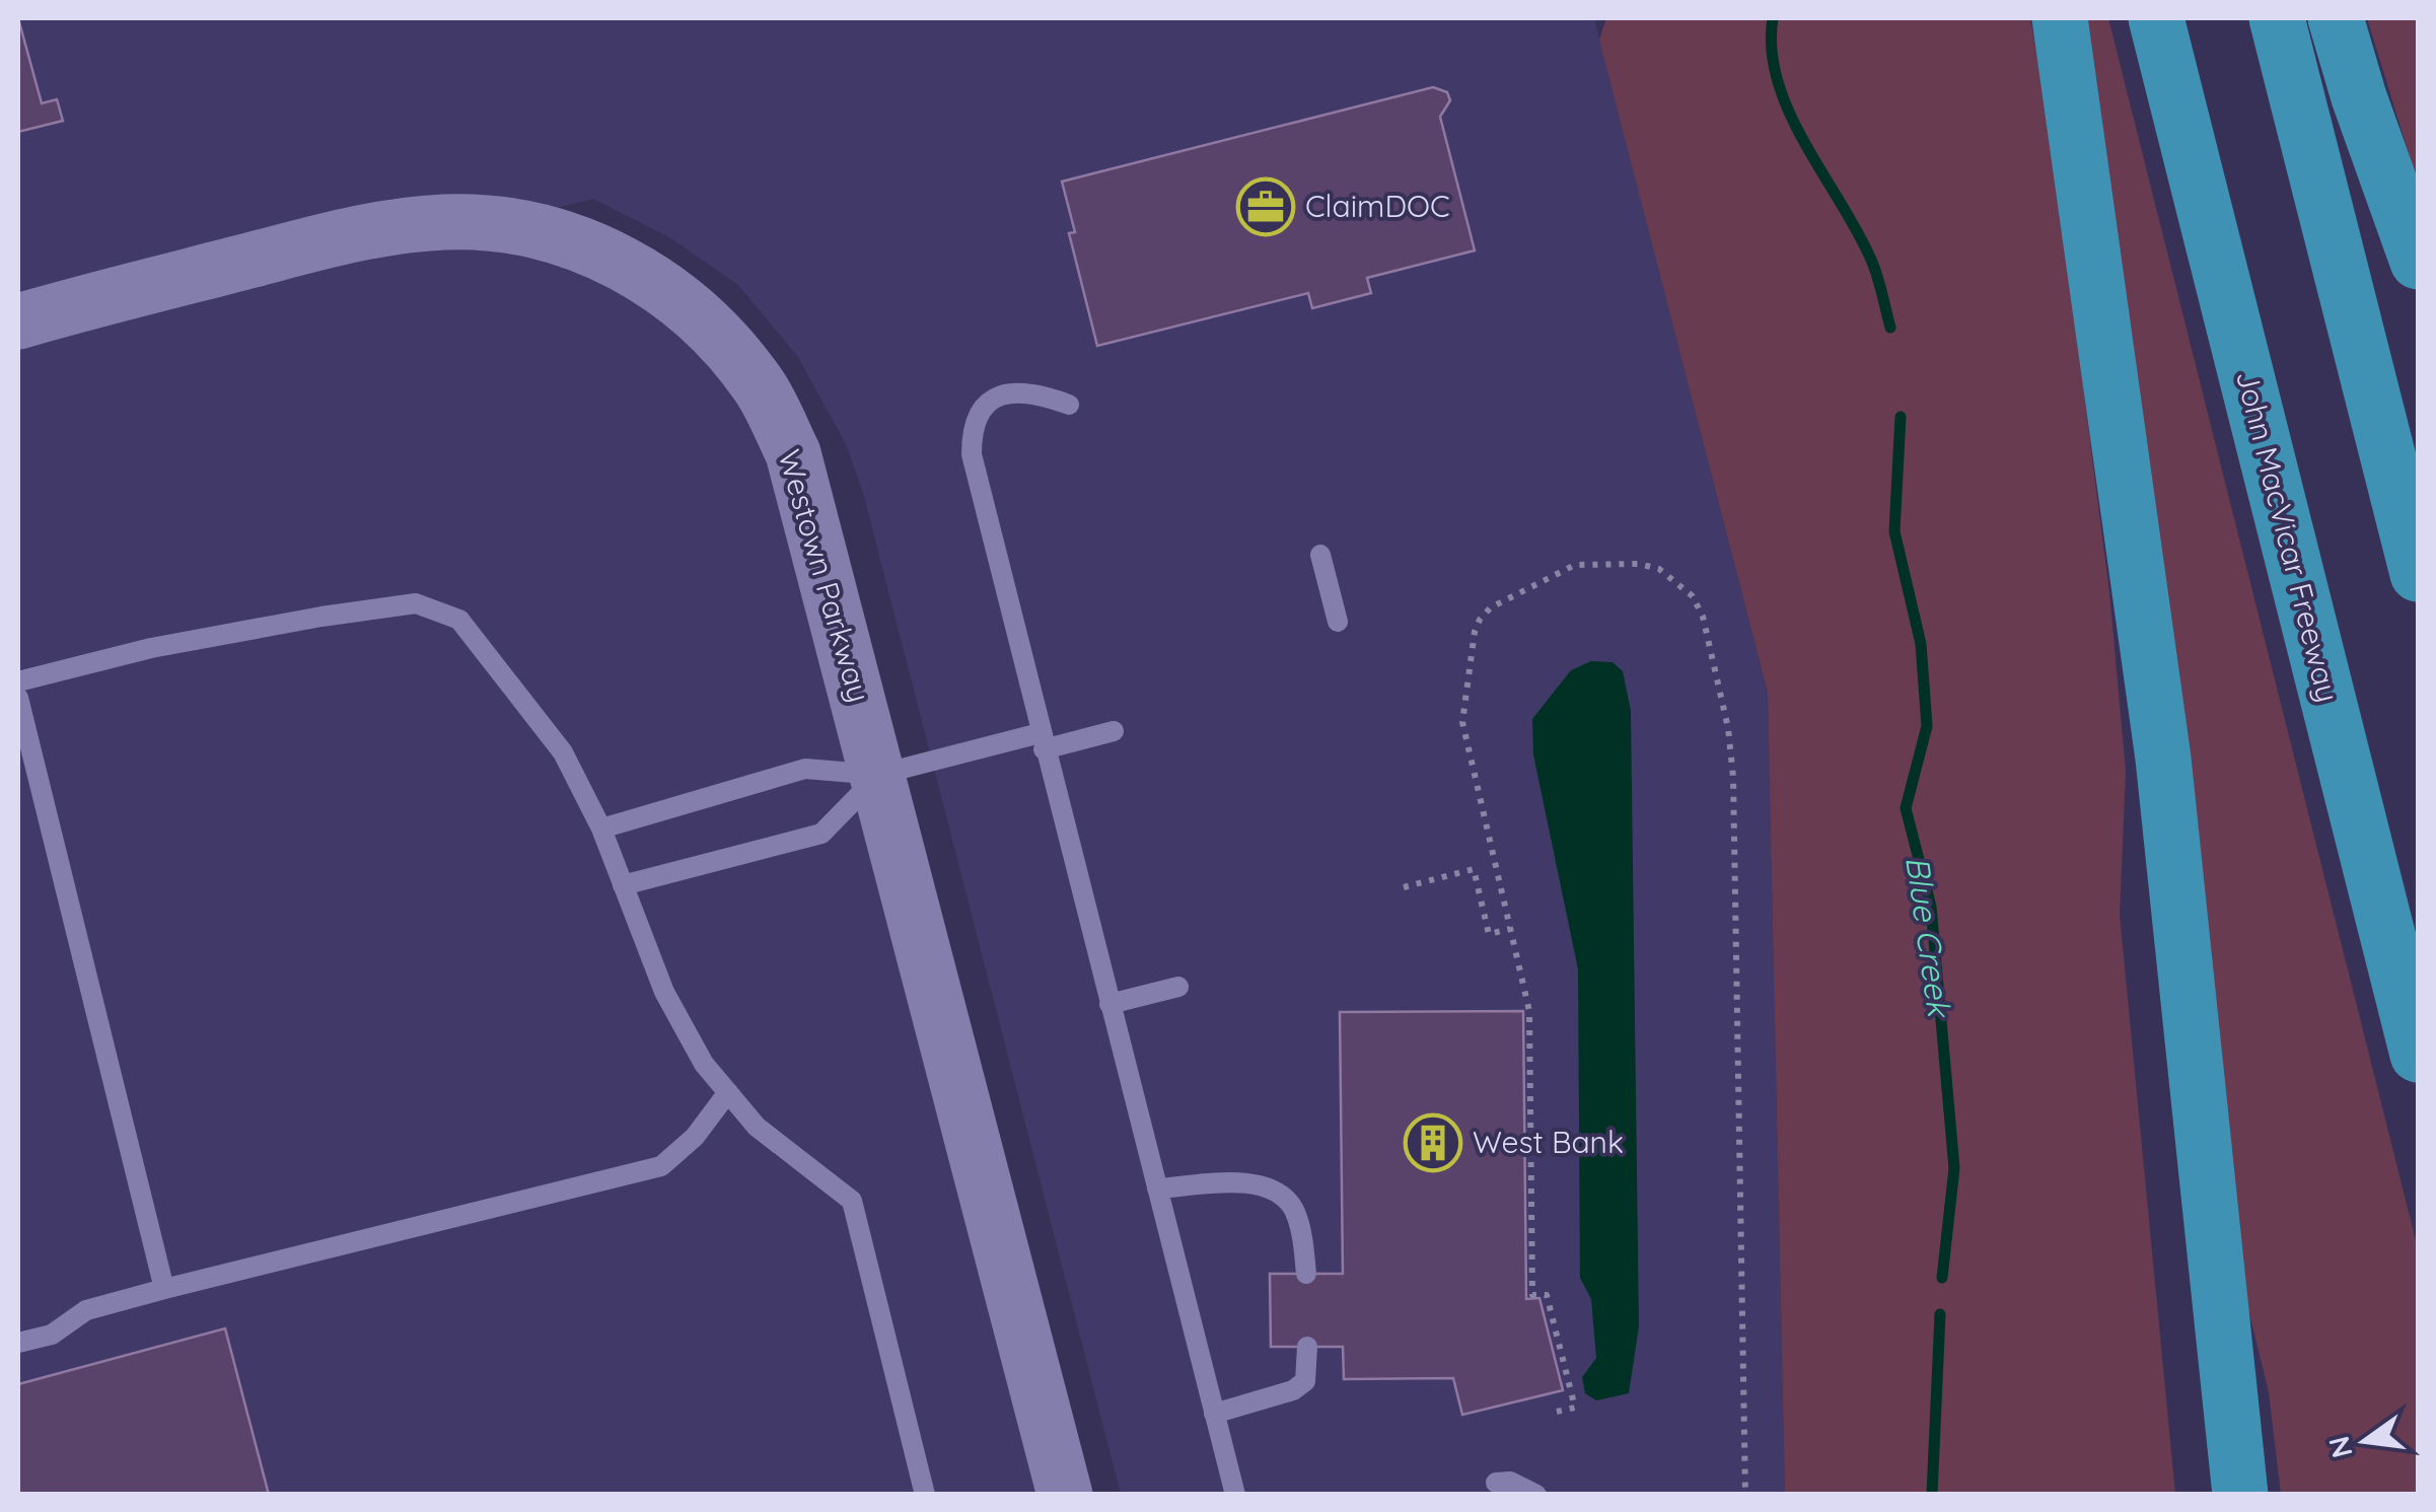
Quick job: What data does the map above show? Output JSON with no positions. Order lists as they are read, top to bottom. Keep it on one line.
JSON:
{"streets":{"highway":["John MacVicar Freeway"],"street":["Westown Parkway"]},"water":["Blue Creek"],"places":{"office":["ClaimDOC"],"building":["West Bank"]},"north":"left"}
